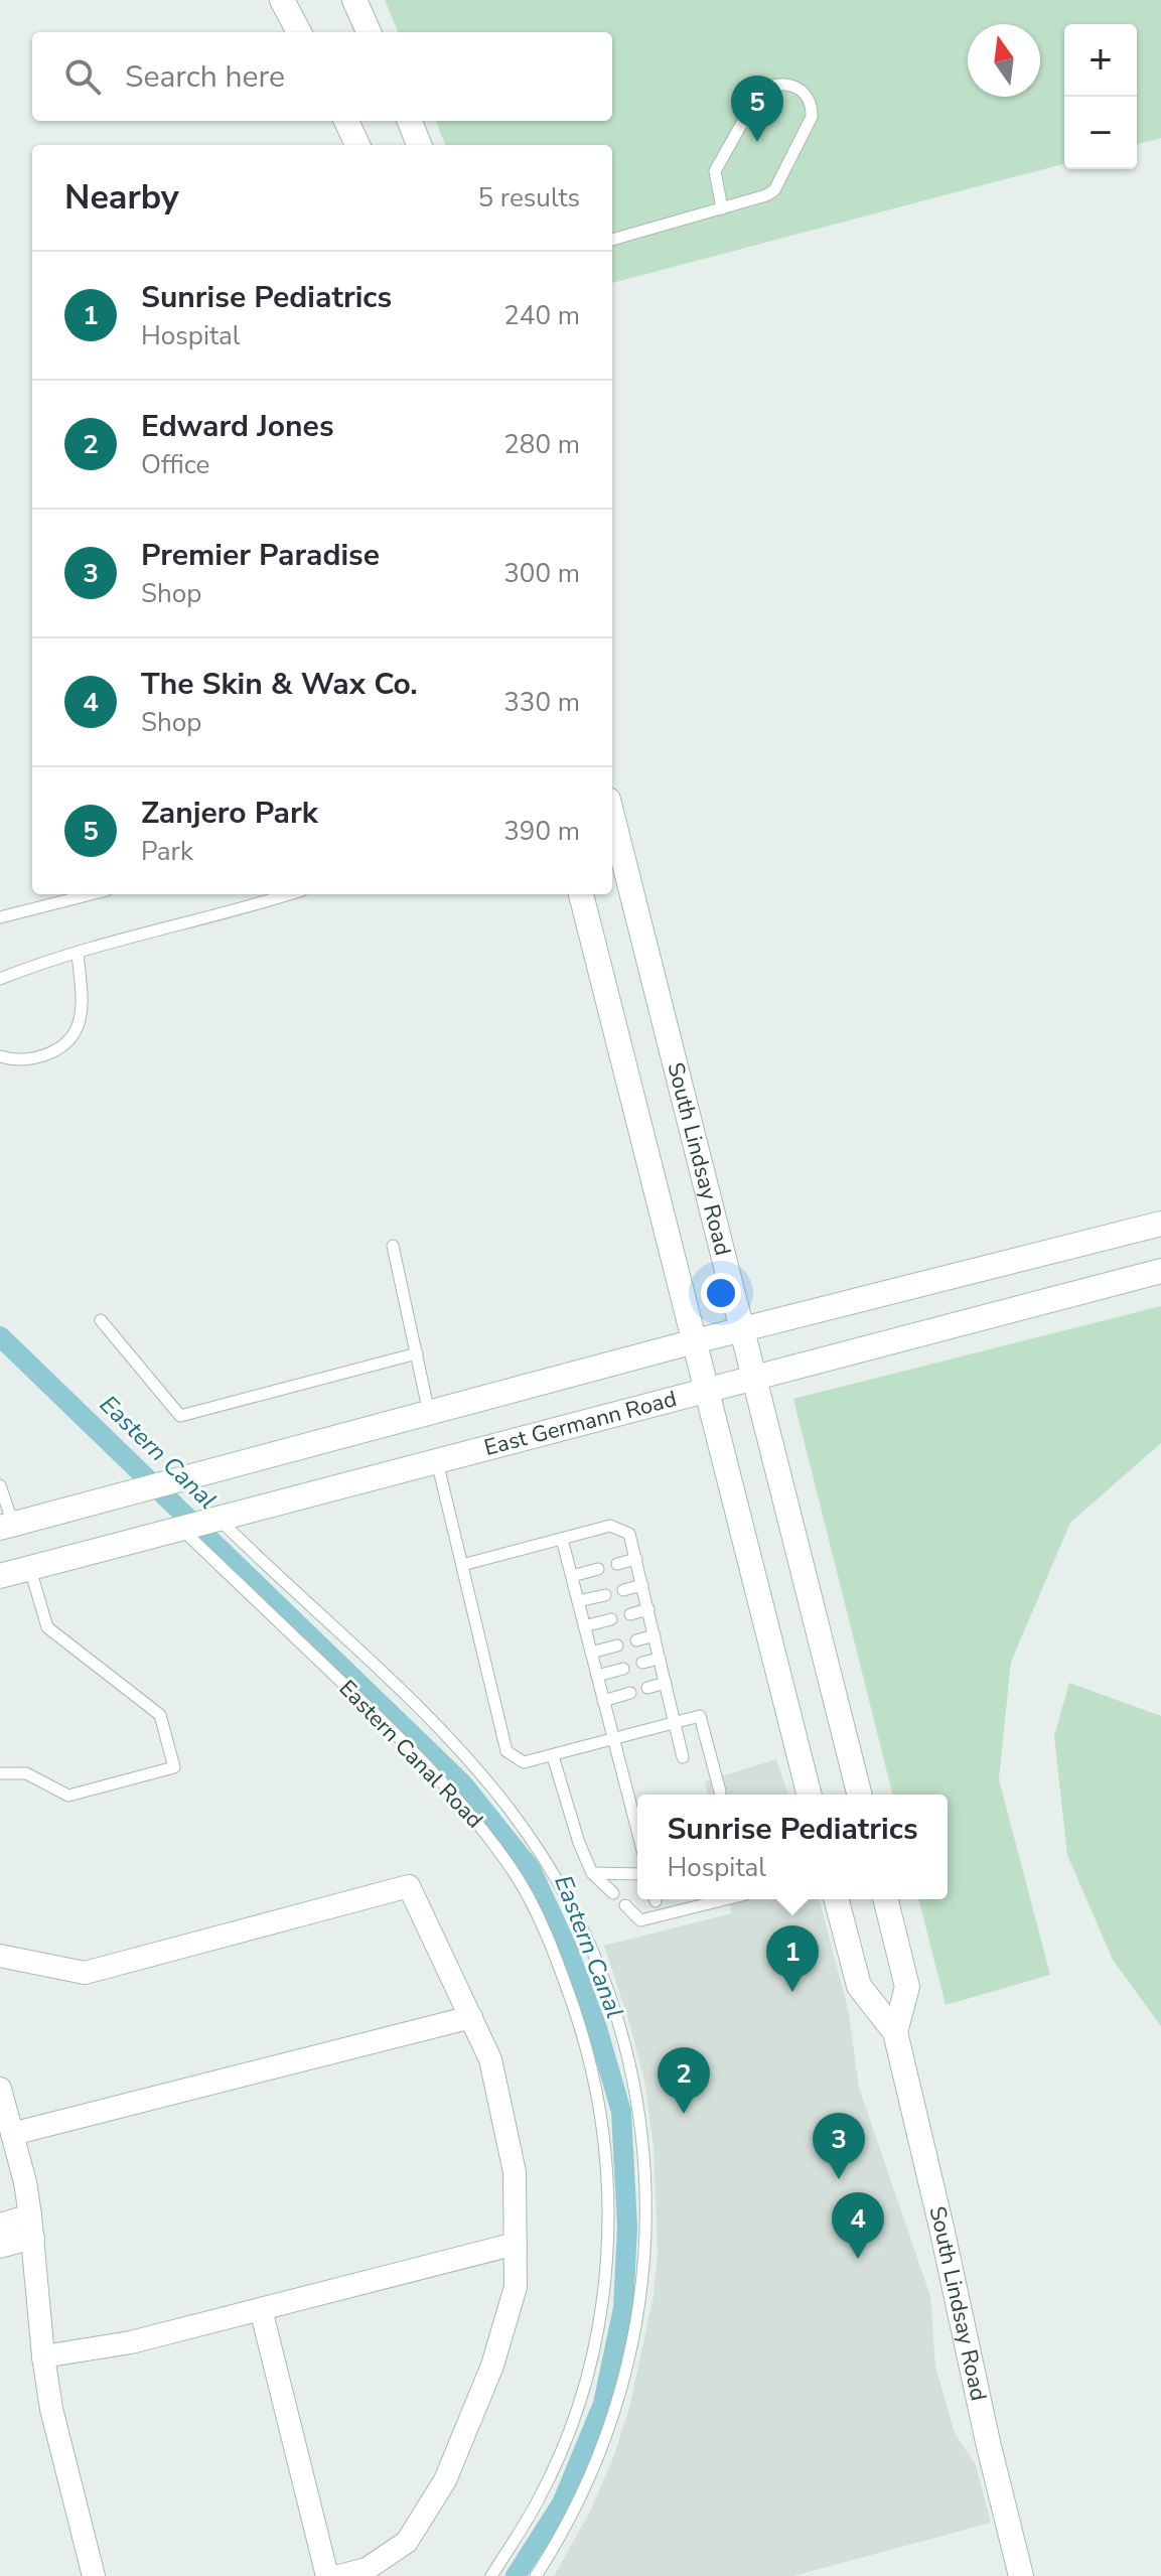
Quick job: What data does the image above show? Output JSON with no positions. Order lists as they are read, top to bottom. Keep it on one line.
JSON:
{"streets":{"main road":["South Lindsay Road","East Germann Road"],"lane":["Eastern Canal Road"]},"crossings":[["South Lindsay Road","East Germann Road"],["East Germann Road","Eastern Canal Road"]],"water":["Eastern Canal"],"north":"top","page":{"map_buttons":["+","−"],"search":"Search here","pins":["5","1","2","3","4"],"heading":["Nearby","5 results"],"list":[{"mark":"1","name":"Sunrise Pediatrics","note":"Hospital","value":"240 m"},{"mark":"2","name":"Edward Jones","note":"Office","value":"280 m"},{"mark":"3","name":"Premier Paradise","note":"Shop","value":"300 m"},{"mark":"4","name":"The Skin & Wax Co.","note":"Shop","value":"330 m"},{"mark":"5","name":"Zanjero Park","note":"Park","value":"390 m"}],"popup":["Sunrise Pediatrics","Hospital"]}}
